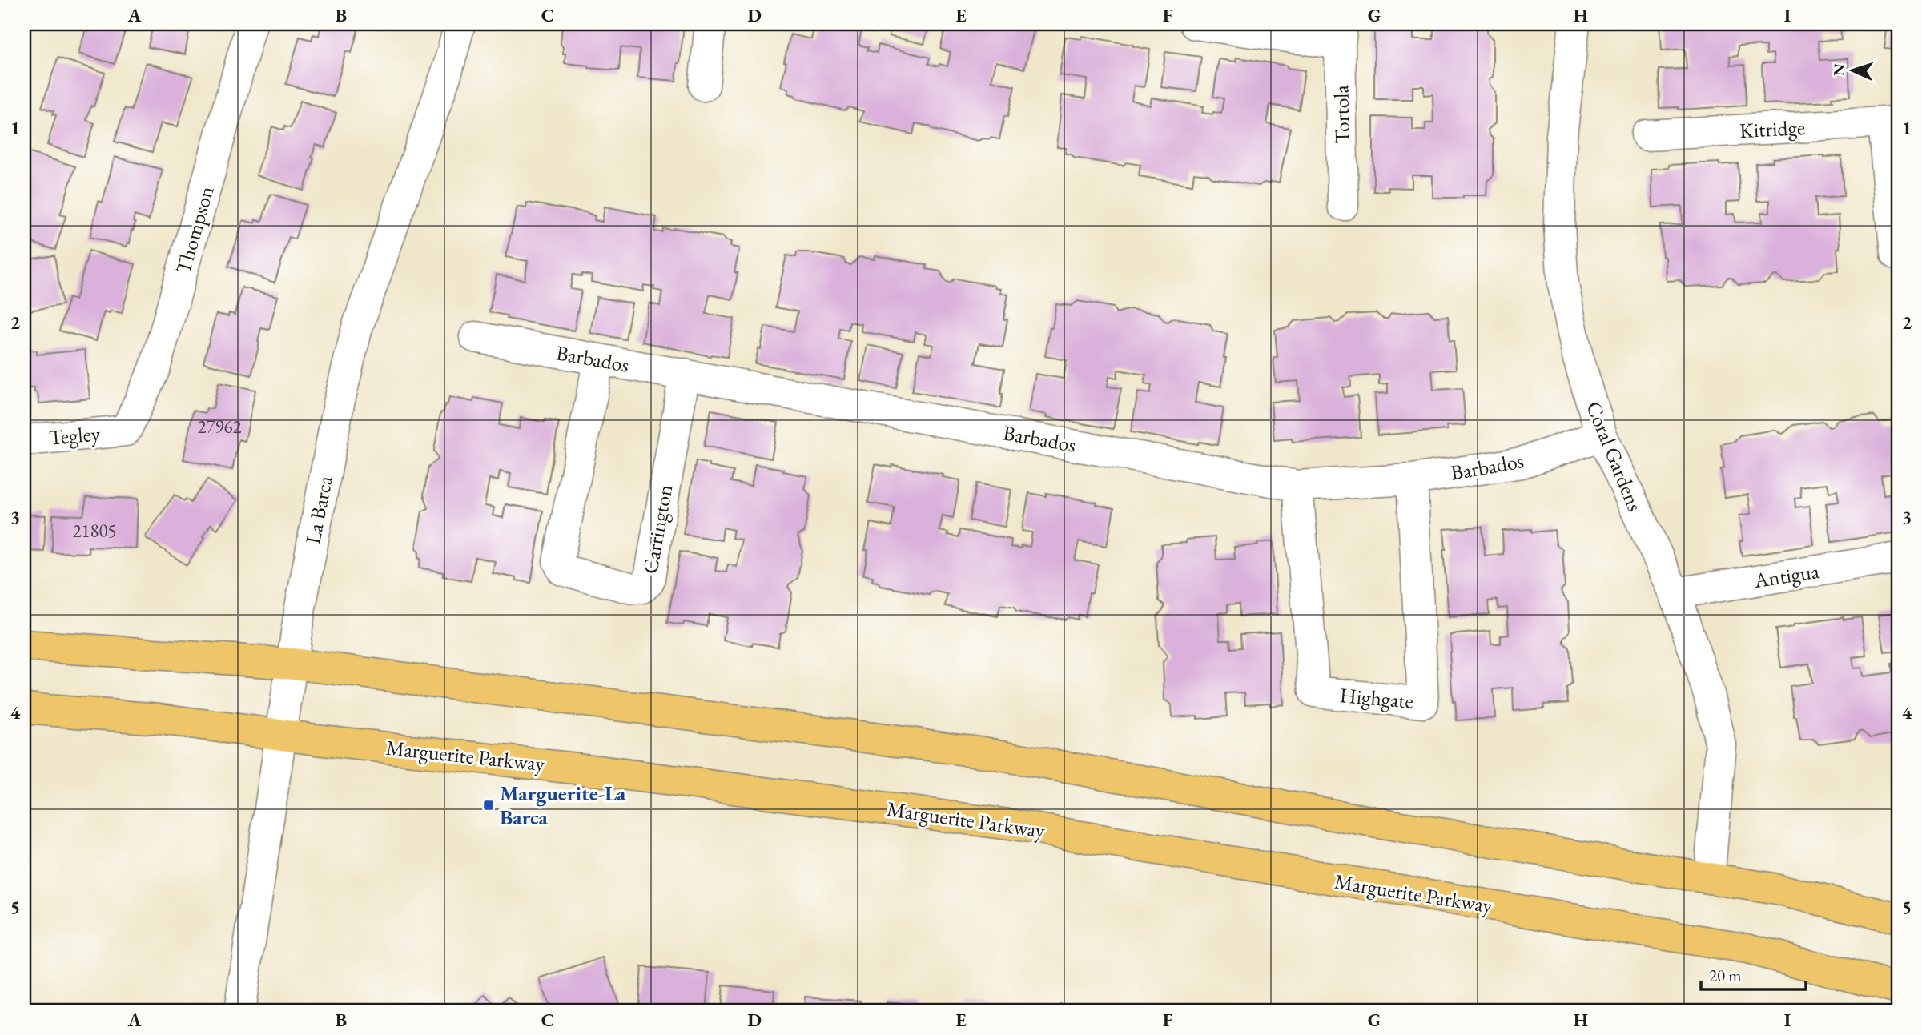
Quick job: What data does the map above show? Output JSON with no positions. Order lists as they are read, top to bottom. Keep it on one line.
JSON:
{"streets":{"main road":["Marguerite Parkway"],"street":["Tortola","Kitridge","Thompson","Barbados","Tegley","Coral Gardens","La Barca","Carrington","Antigua","Highgate"]},"crossings":[["Thompson","Tegley"],["Barbados","Coral Gardens"],["Barbados","Carrington"],["Barbados","Highgate"],["Coral Gardens","Antigua"],["La Barca","Marguerite Parkway"]],"places":{"transit":["Marguerite-La Barca"]},"house_numbers":["27962","21805"],"scale_bar":"20 m","north":"left","grid":{"columns":["A","B","C","D","E","F","G","H","I"],"rows":["1","2","3","4","5"]}}
